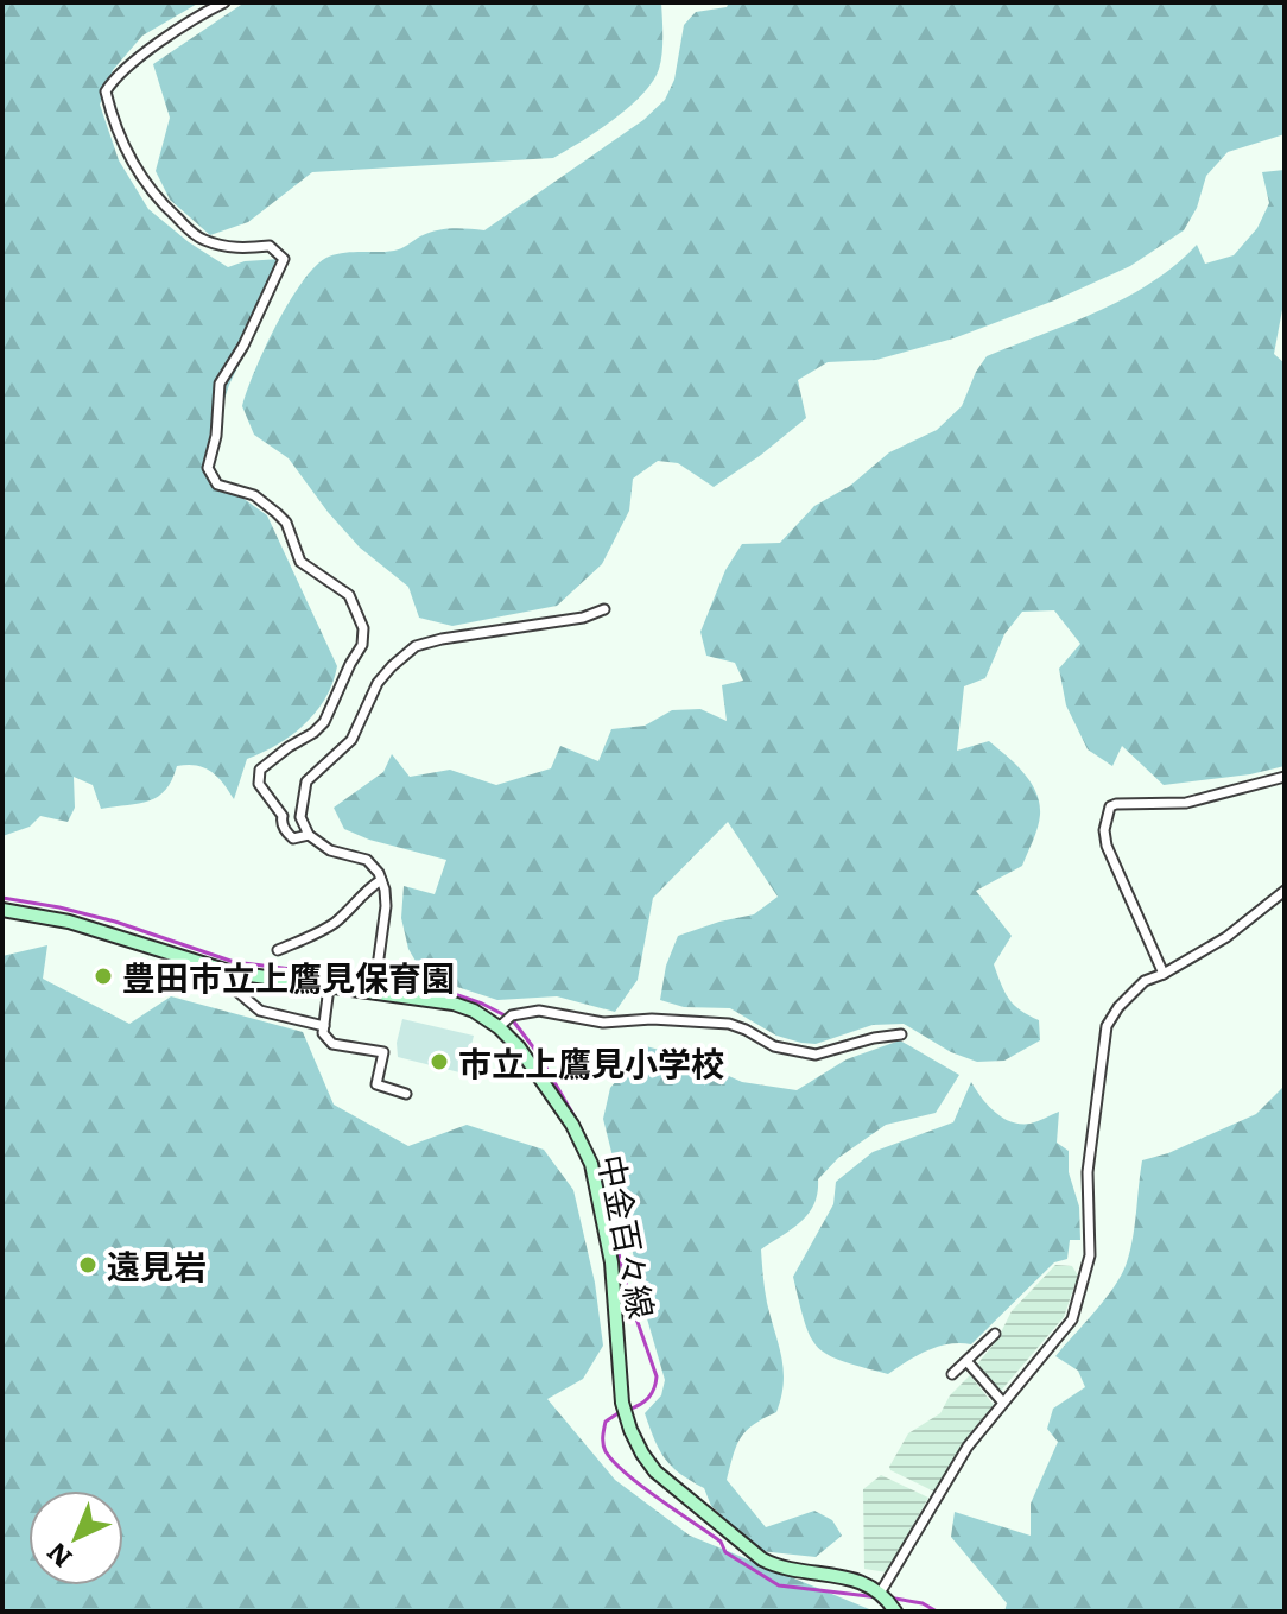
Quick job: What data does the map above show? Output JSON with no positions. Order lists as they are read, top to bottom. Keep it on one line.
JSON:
{"streets":{"main road":["中金百々線"]},"places":["豊田市立上鷹見保育園","市立上鷹見小学校","遠見岩"],"north":"bottom left"}
